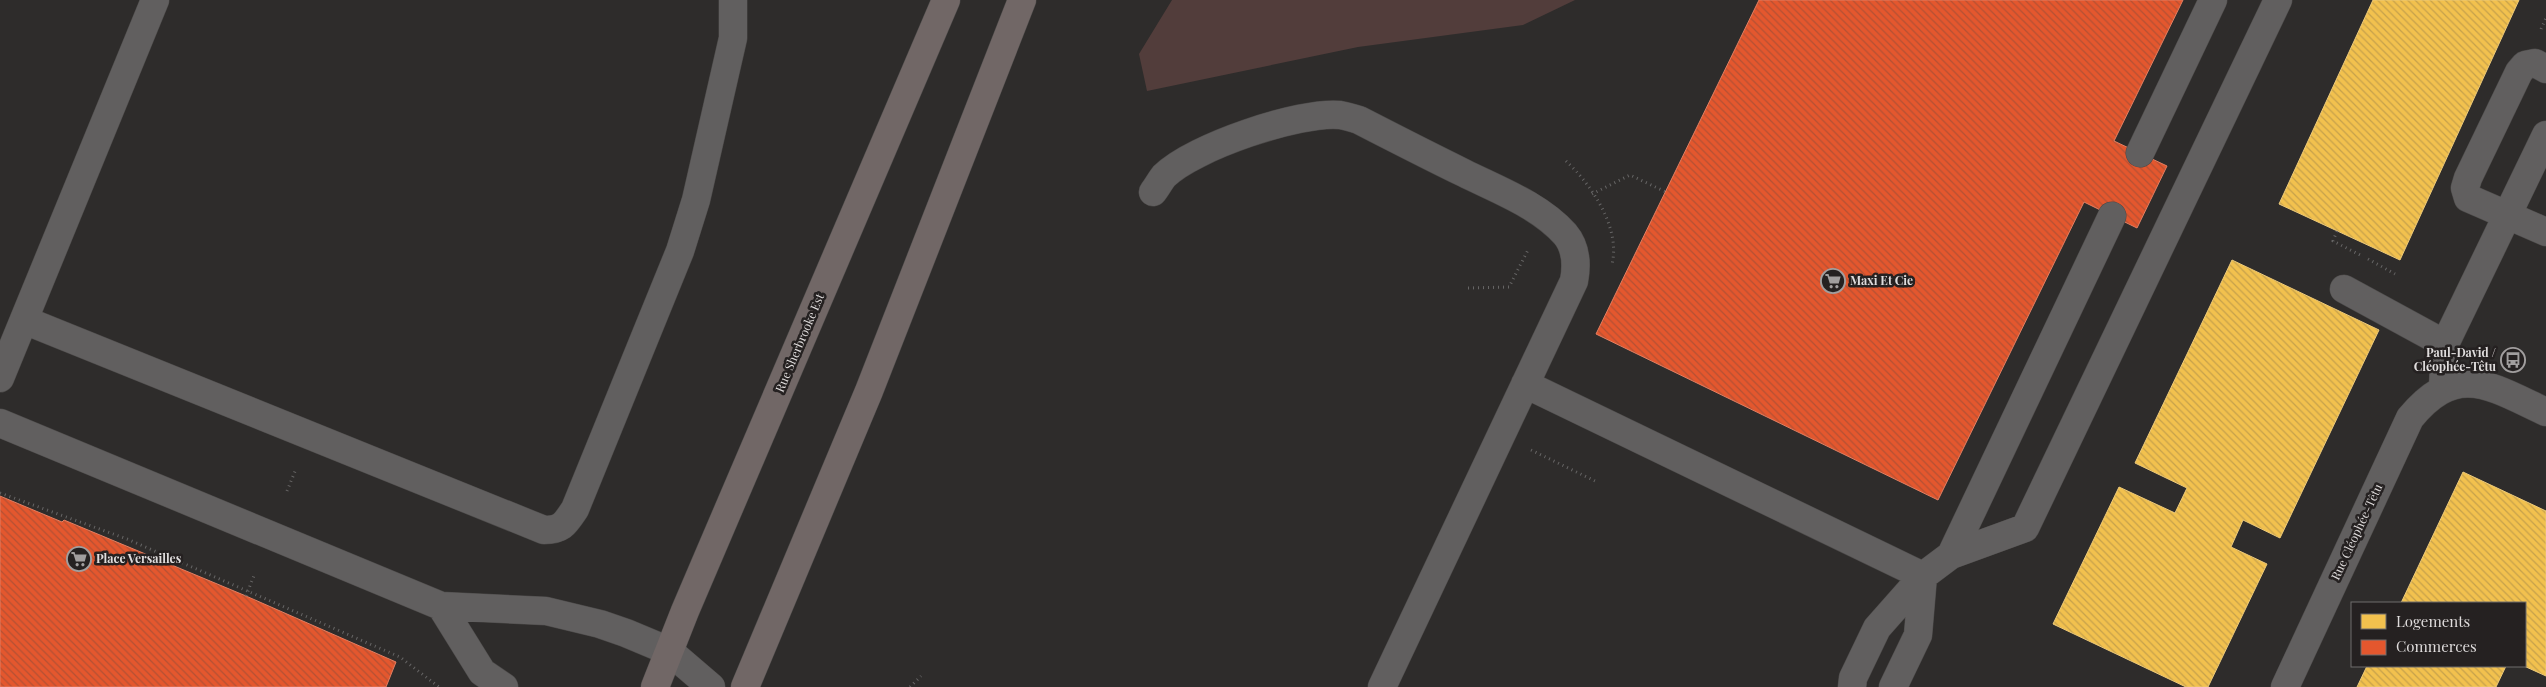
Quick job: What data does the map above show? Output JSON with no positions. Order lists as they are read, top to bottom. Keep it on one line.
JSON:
{"streets":{"main road":["Rue Sherbrooke Est"],"street":["Rue Cléophée-Têtu"]},"places":{"supermarket":["Maxi Et Cie","Place Versailles"],"bus stop":["Paul-David / Cléophée-Têtu"]},"legend":["Logements","Commerces"]}
